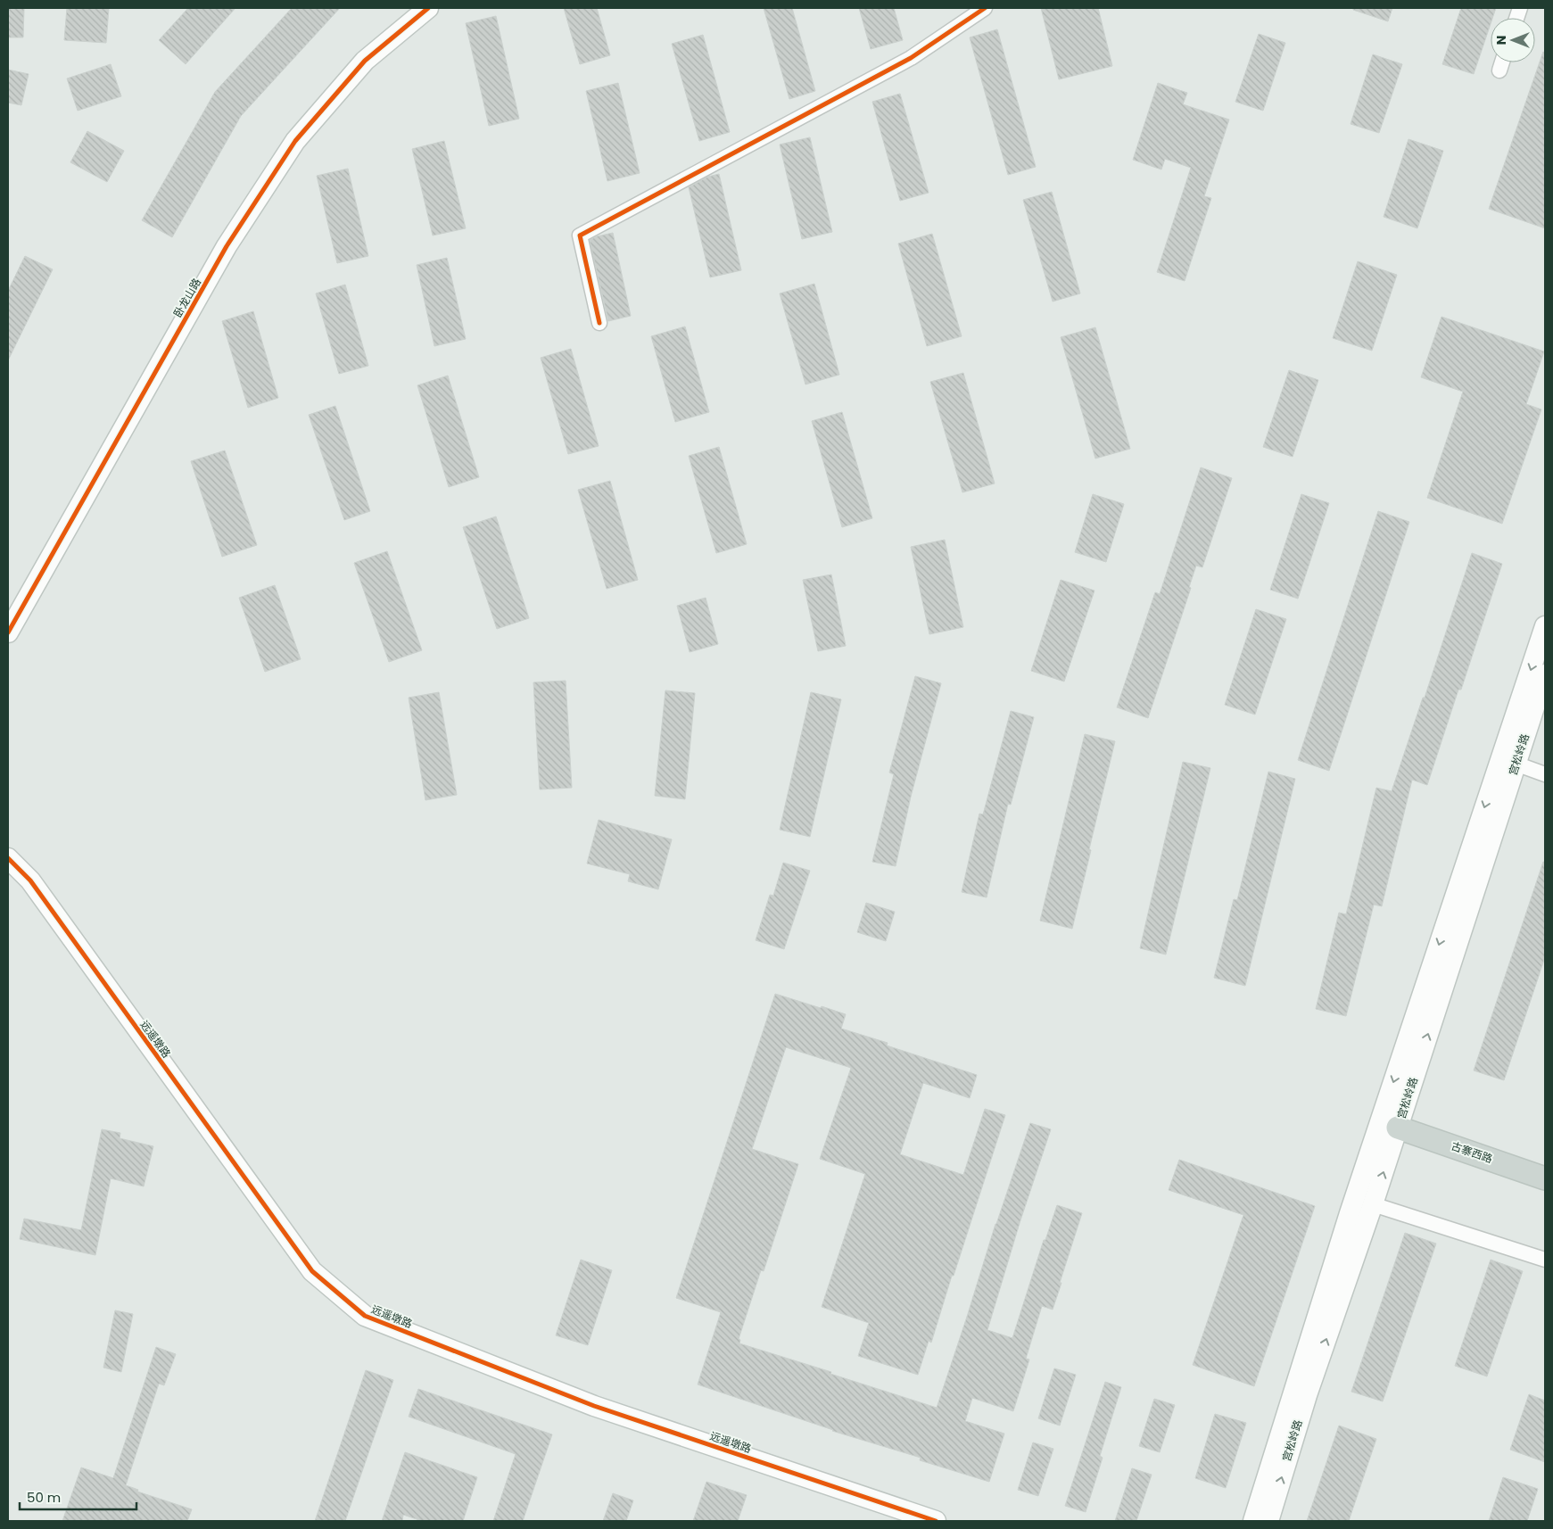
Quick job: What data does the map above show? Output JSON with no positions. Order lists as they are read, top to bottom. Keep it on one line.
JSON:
{"streets":{"main road":["古寨西路"],"street":["卧龙山路","宫松岭路","远遥墩路"]},"crossings":[["宫松岭路","古寨西路"]],"scale_bar":"50 m","north":"left"}
